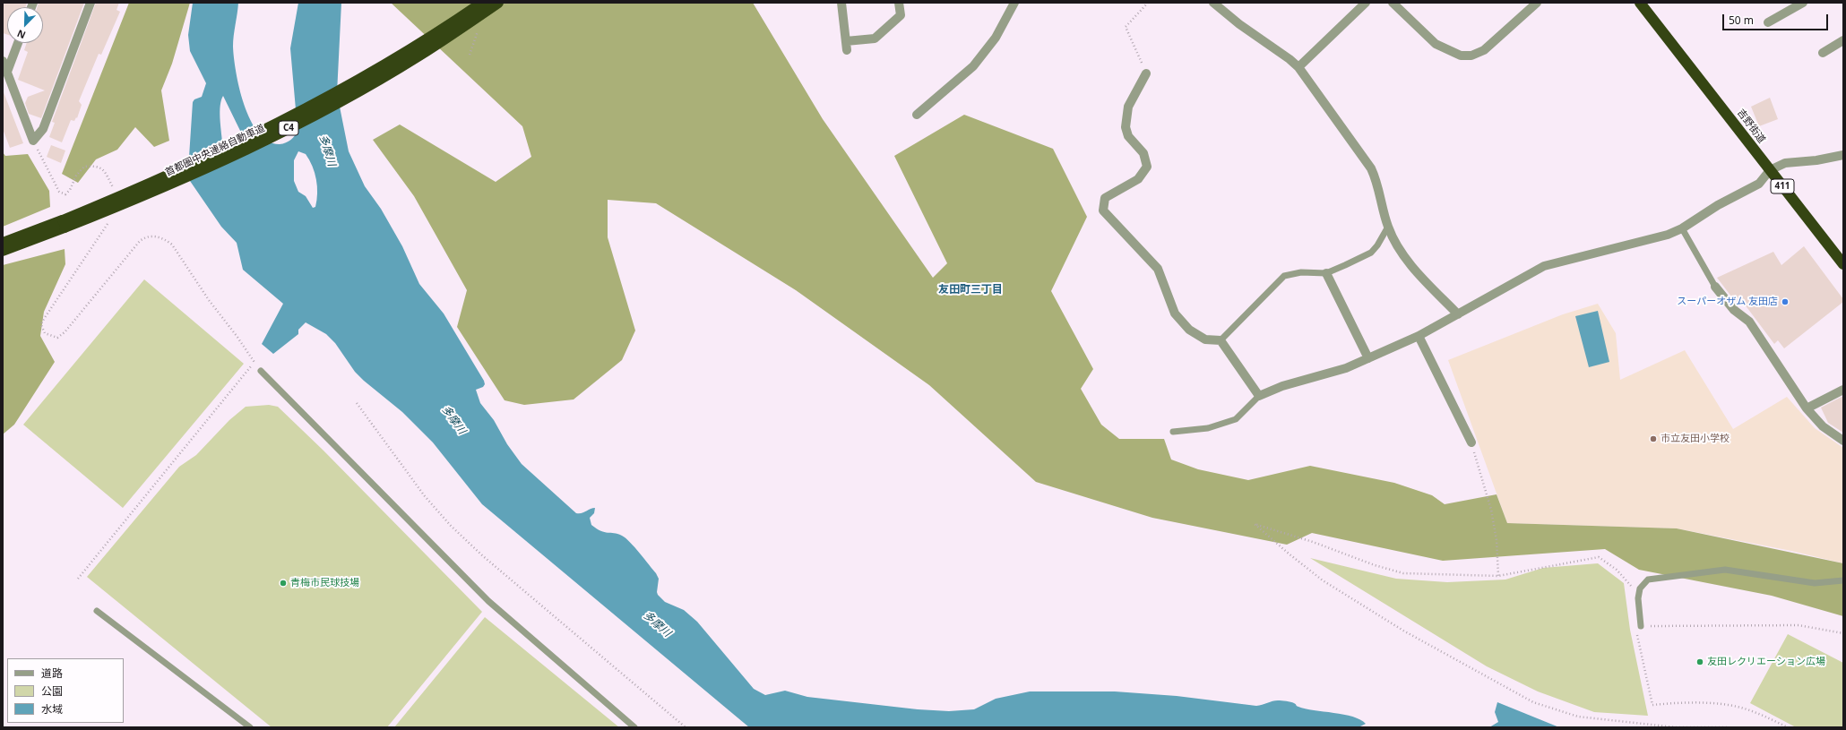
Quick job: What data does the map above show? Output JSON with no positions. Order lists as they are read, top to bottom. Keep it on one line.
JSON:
{"streets":{"highway":["吉野街道","C4","首都圏中央連絡自動車道","411"]},"districts":["友田町三丁目"],"water":["多摩川"],"places":["スーパーオザム 友田店","市立友田小学校","青梅市民球技場","友田レクリエーション広場"],"legend":["道路","公園","水域"],"scale_bar":"50 m","north":"bottom left"}
